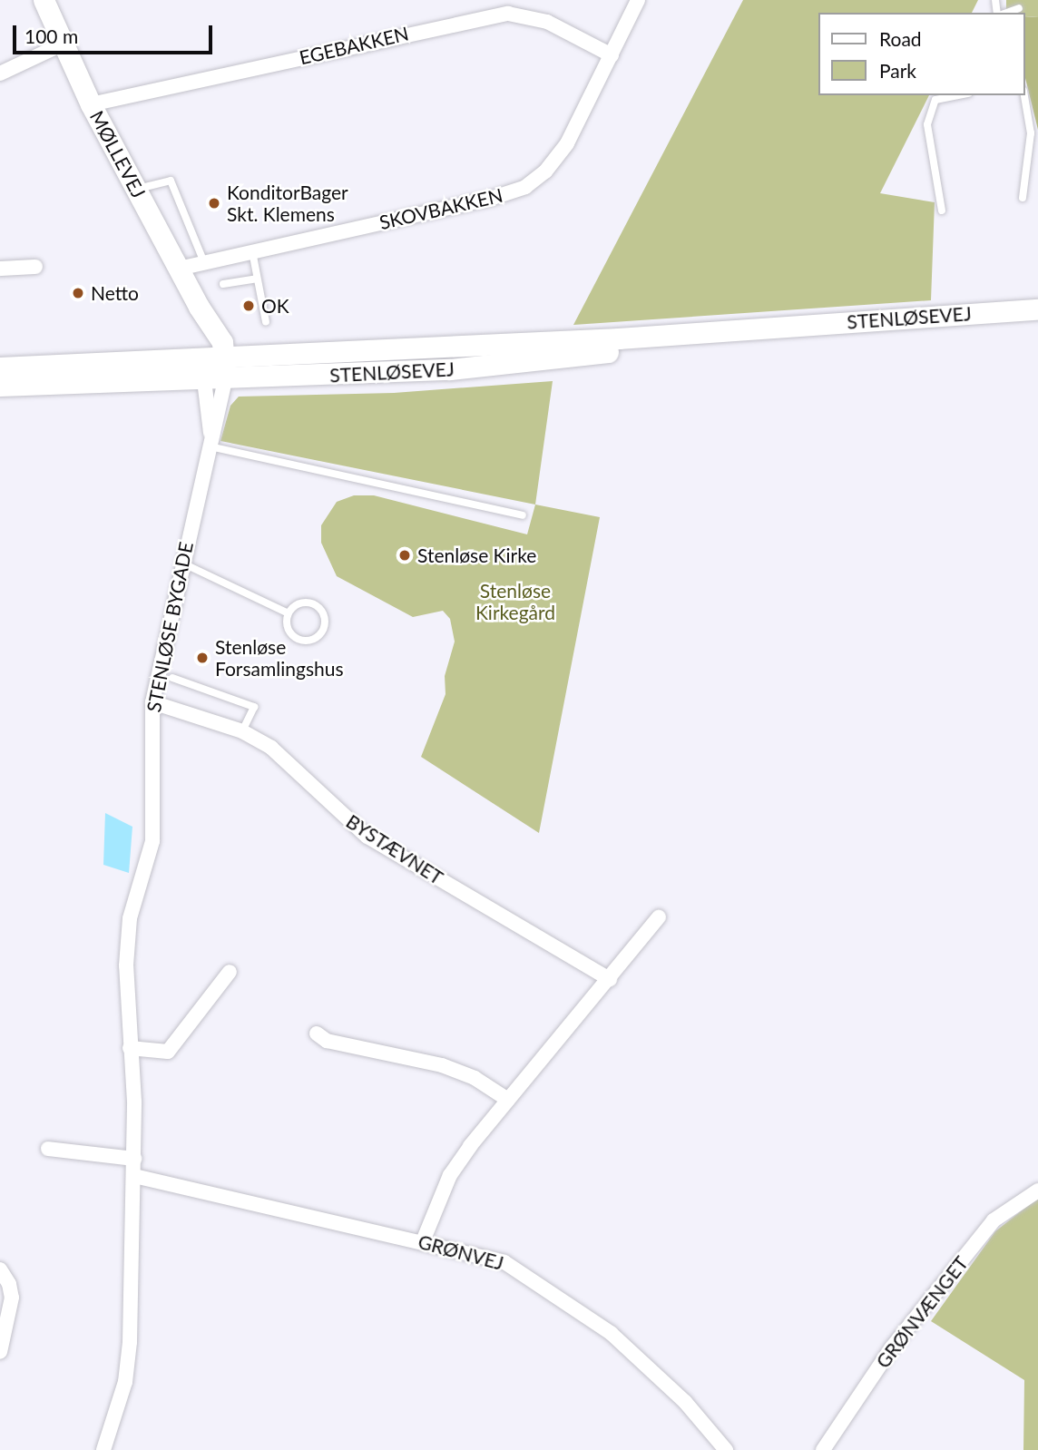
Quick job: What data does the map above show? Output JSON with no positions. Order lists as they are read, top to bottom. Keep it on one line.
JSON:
{"streets":{"street":["EGEBAKKEN","MØLLEVEJ","SKOVBAKKEN","STENLØSEVEJ","STENLØSE BYGADE","BYSTÆVNET","GRØNVEJ","GRØNVÆNGET"]},"crossings":[["EGEBAKKEN","MØLLEVEJ"],["EGEBAKKEN","SKOVBAKKEN"],["MØLLEVEJ","SKOVBAKKEN"],["MØLLEVEJ","STENLØSEVEJ"],["MØLLEVEJ","STENLØSE BYGADE"],["STENLØSEVEJ","STENLØSE BYGADE"],["STENLØSE BYGADE","BYSTÆVNET"],["STENLØSE BYGADE","GRØNVEJ"]],"parks":["Stenløse Kirkegård"],"places":["KonditorBager Skt. Klemens","Netto","OK","Stenløse Kirke","Stenløse Forsamlingshus"],"legend":["Road","Park"],"scale_bar":"100 m"}
